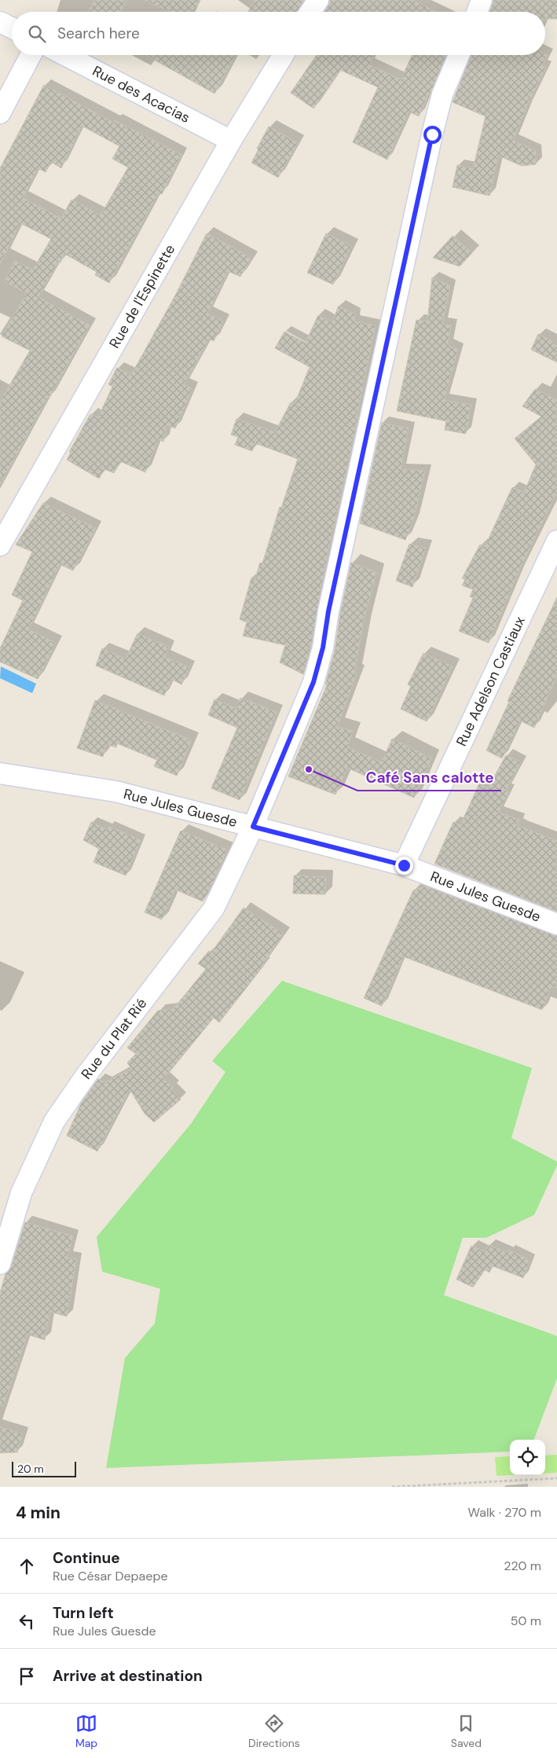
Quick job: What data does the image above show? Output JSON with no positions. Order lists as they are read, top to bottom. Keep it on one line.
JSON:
{"streets":{"street":["Rue des Acacias","Rue de l'Espinette","Rue Adelson Castiaux","Rue Jules Guesde","Rue du Plat Rié"]},"crossings":[["Rue des Acacias","Rue de l'Espinette"],["Rue Adelson Castiaux","Rue Jules Guesde"],["Rue Jules Guesde","Rue du Plat Rié"]],"places":["Café Sans calotte"],"scale_bar":"20 m","page":{"search":"Search here","scale":"20 m","heading":["4 min","Walk · 270 m"],"list":[["Continue","Rue César Depaepe","220 m"],["Turn left","Rue Jules Guesde","50 m"],"Arrive at destination"],"nav":["Map","Directions","Saved"]}}
